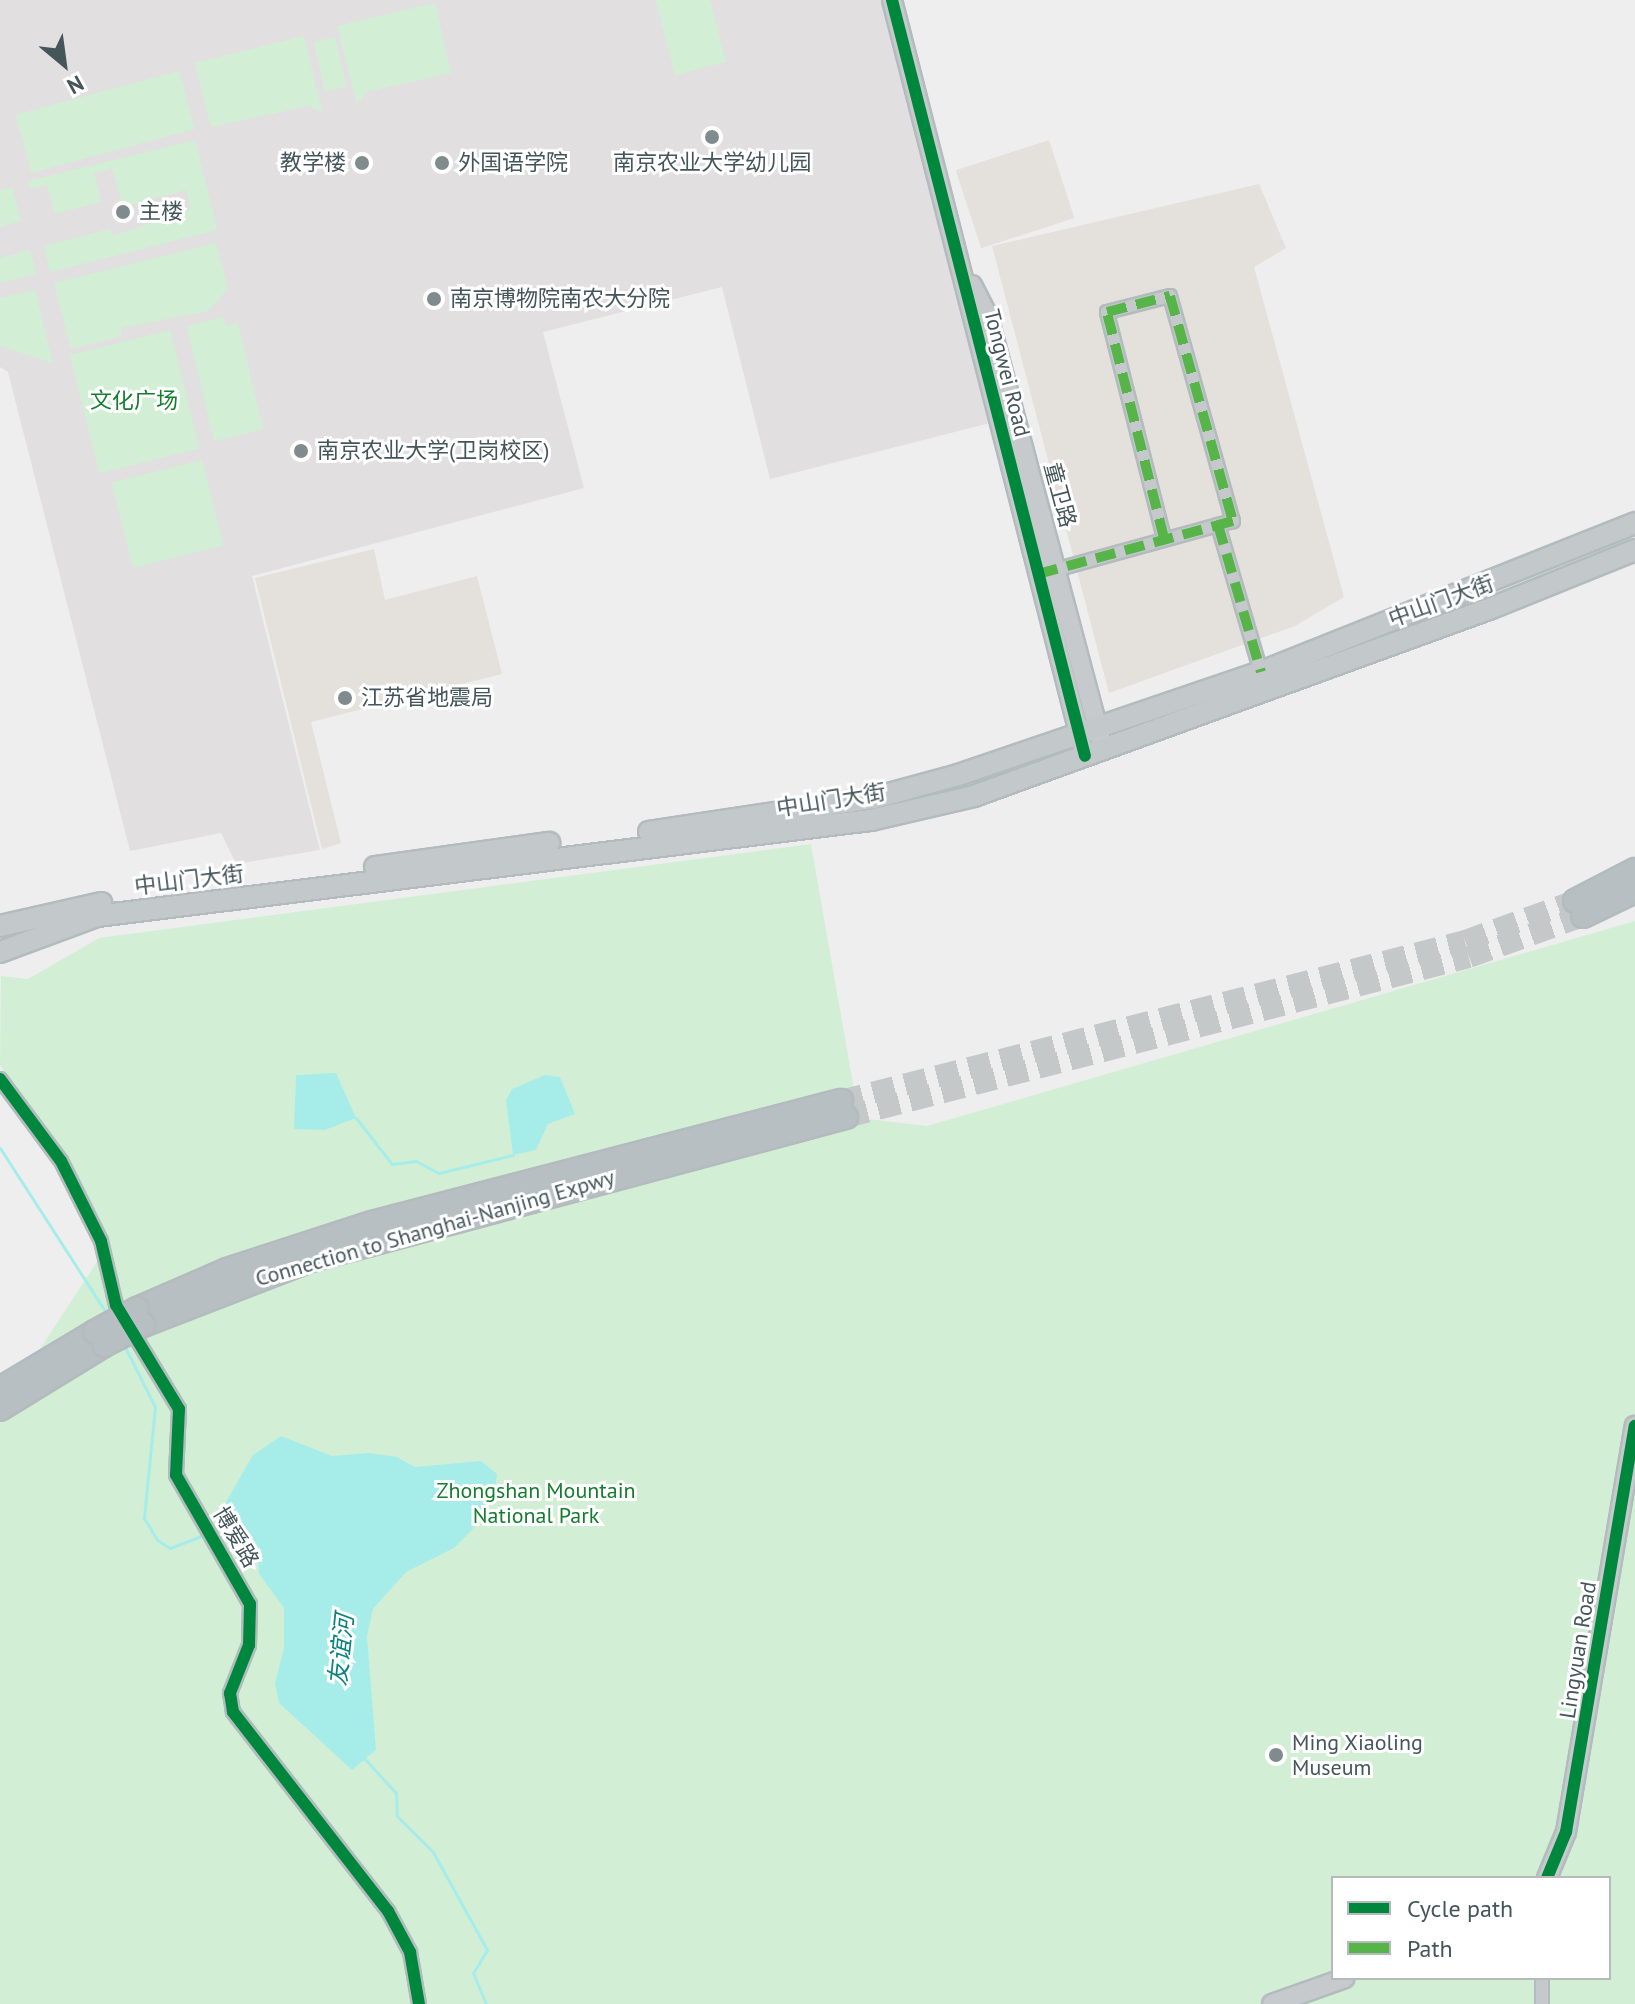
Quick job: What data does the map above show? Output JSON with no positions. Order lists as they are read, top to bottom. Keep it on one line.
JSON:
{"streets":{"highway":["Connection to Shanghai-Nanjing Expwy"],"main road":["中山门大街"],"street":["Tongwei Road","博爱路","Lingyuan Road"]},"crossings":[["Tongwei Road","中山门大街"]],"water":["友谊河"],"parks":["文化广场","Zhongshan Mountain National Park"],"places":["南京农业大学幼儿园","教学楼","外国语学院","主楼","南京博物院南农大分院","南京农业大学(卫岗校区)","江苏省地震局","Ming Xiaoling Museum"],"legend":["Cycle path","Path"],"north":"bottom right"}
